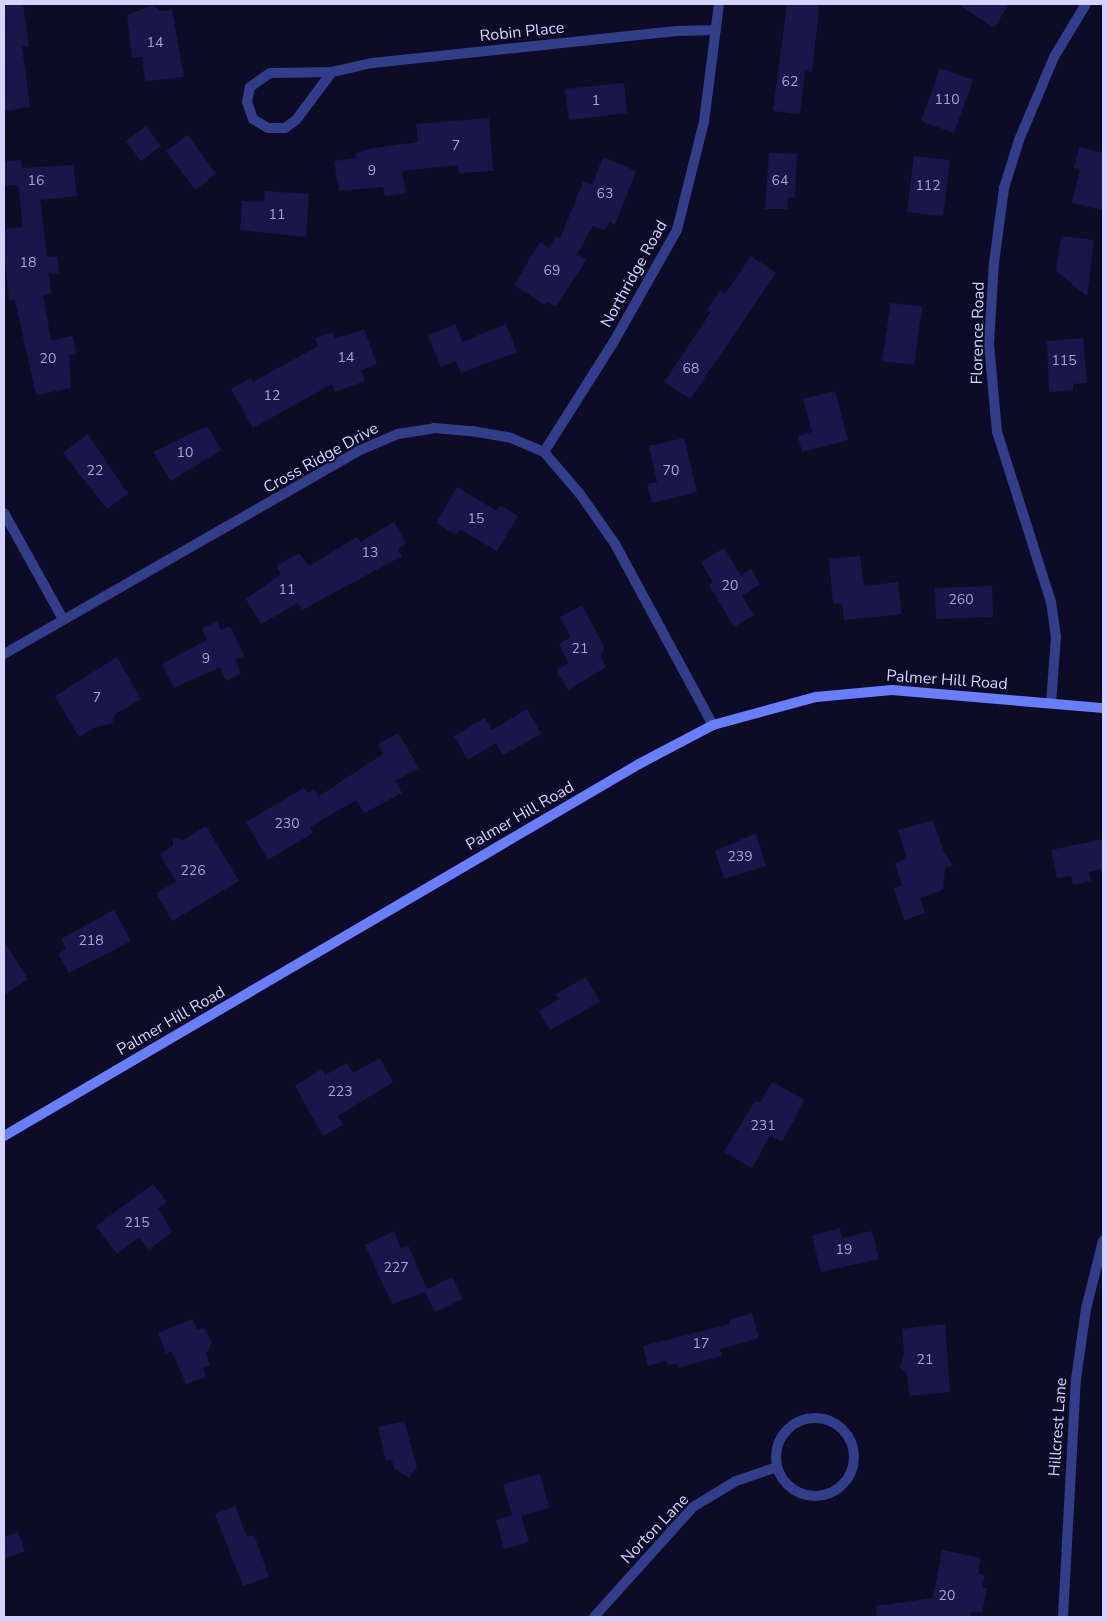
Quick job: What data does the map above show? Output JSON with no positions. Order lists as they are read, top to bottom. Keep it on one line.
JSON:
{"streets":{"main road":["Palmer Hill Road"],"street":["Robin Place","Northridge Road","Florence Road","Cross Ridge Drive","Hillcrest Lane","Norton Lane"]},"crossings":[["Robin Place","Northridge Road"],["Northridge Road","Cross Ridge Drive"],["Florence Road","Palmer Hill Road"],["Cross Ridge Drive","Palmer Hill Road"]],"house_numbers":["14","62","110","1","7","9","16","64","112","63","11","18","69","14","20","115","68","12","10","22","70","15","13","20","11","260","21","9","7","230","239","226","218","223","231","215","19","227","17","21","20"]}
